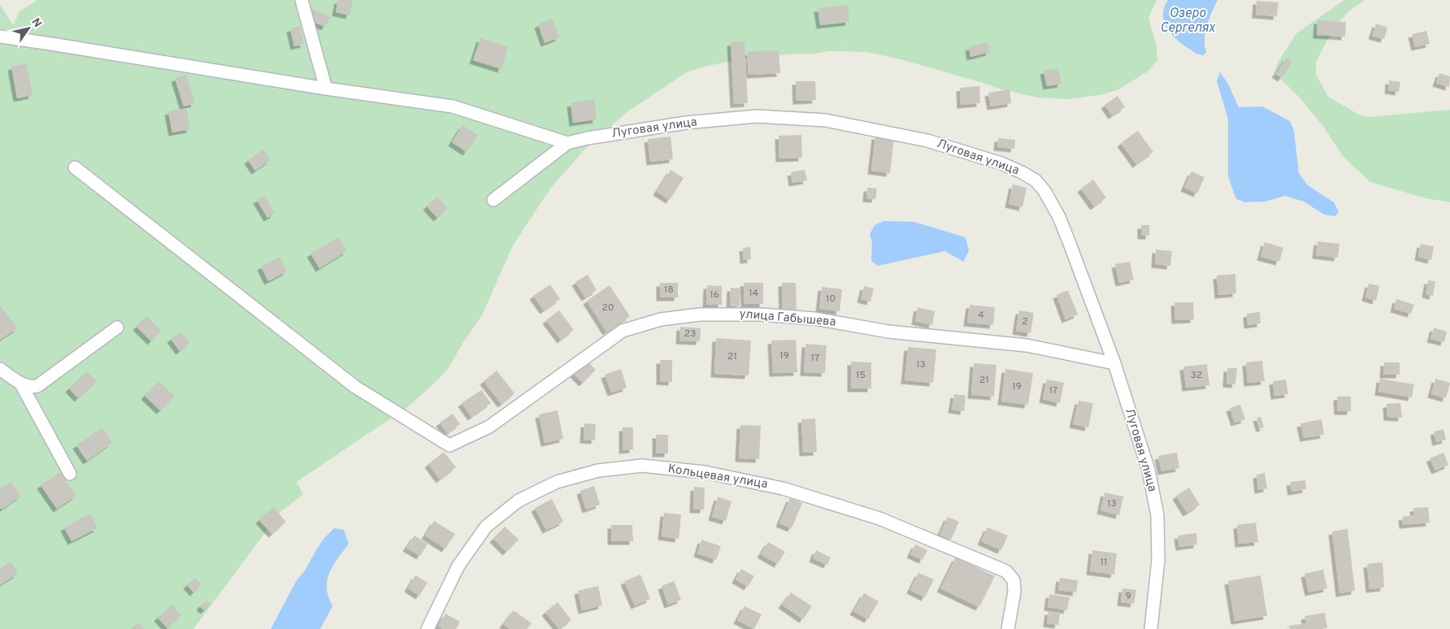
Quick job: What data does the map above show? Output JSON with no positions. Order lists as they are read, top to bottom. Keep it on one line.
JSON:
{"streets":{"street":["Луговая улица","улица Габышева","Кольцевая улица"]},"crossings":[["Луговая улица","улица Габышева"]],"water":["Озеро Сергелях"],"house_numbers":["18","14","16","10","20","4","2","23","19","21","17","13","15","32","21","19","17","13","11","9"],"north":"top right"}
